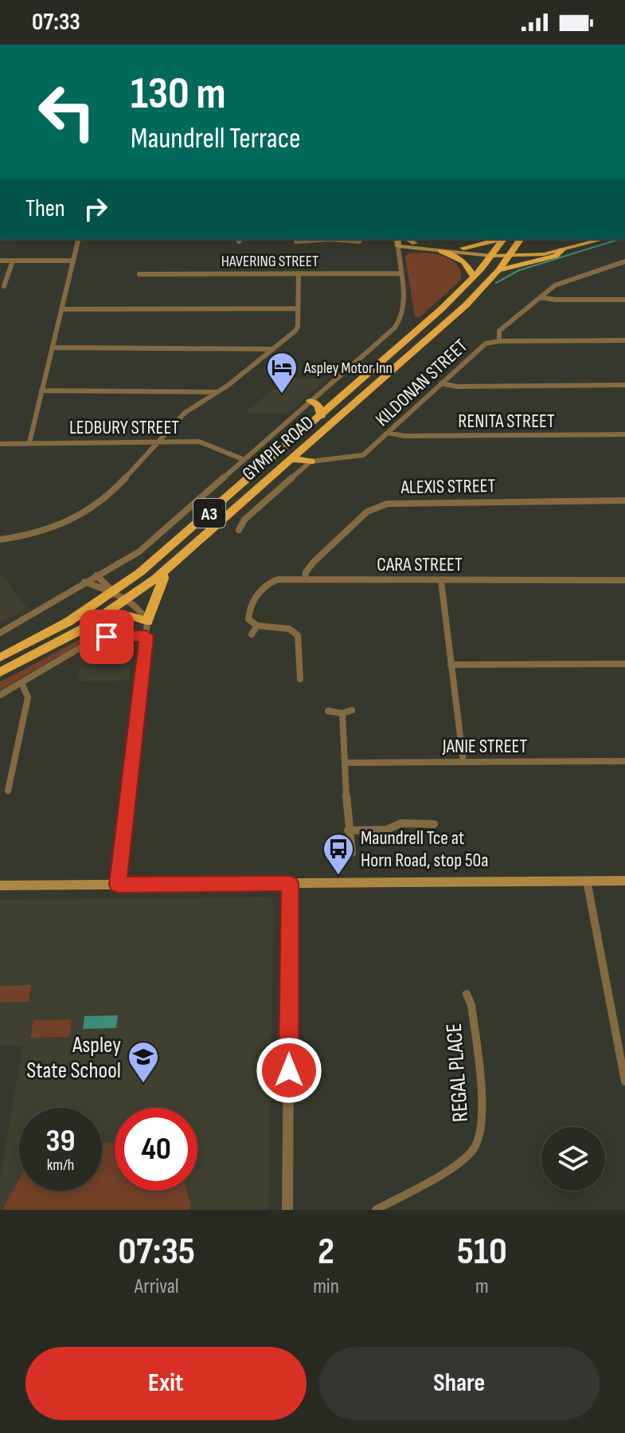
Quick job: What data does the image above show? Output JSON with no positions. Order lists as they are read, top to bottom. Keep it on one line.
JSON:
{"streets":{"highway":["GYMPIE ROAD","A3"],"street":["HAVERING STREET","KILDONAN STREET","RENITA STREET","LEDBURY STREET","ALEXIS STREET","CARA STREET","JANIE STREET","REGAL PLACE"]},"crossings":[["HAVERING STREET","GYMPIE ROAD"],["KILDONAN STREET","RENITA STREET"],["LEDBURY STREET","GYMPIE ROAD"],["ALEXIS STREET","CARA STREET"]],"places":{"hotel":["Aspley Motor Inn"],"bus stop":["Maundrell Tce at Horn Road, stop 50a"],"school or university":["Aspley State School"]},"page":{"status":"07:33","turn":["130 m","Maundrell Terrace"],"then":"Then","speed":"39 km/h","limit":"40","eta":["07:35","Arrival","2","min","510","m"],"buttons":["Exit","Share"]}}
